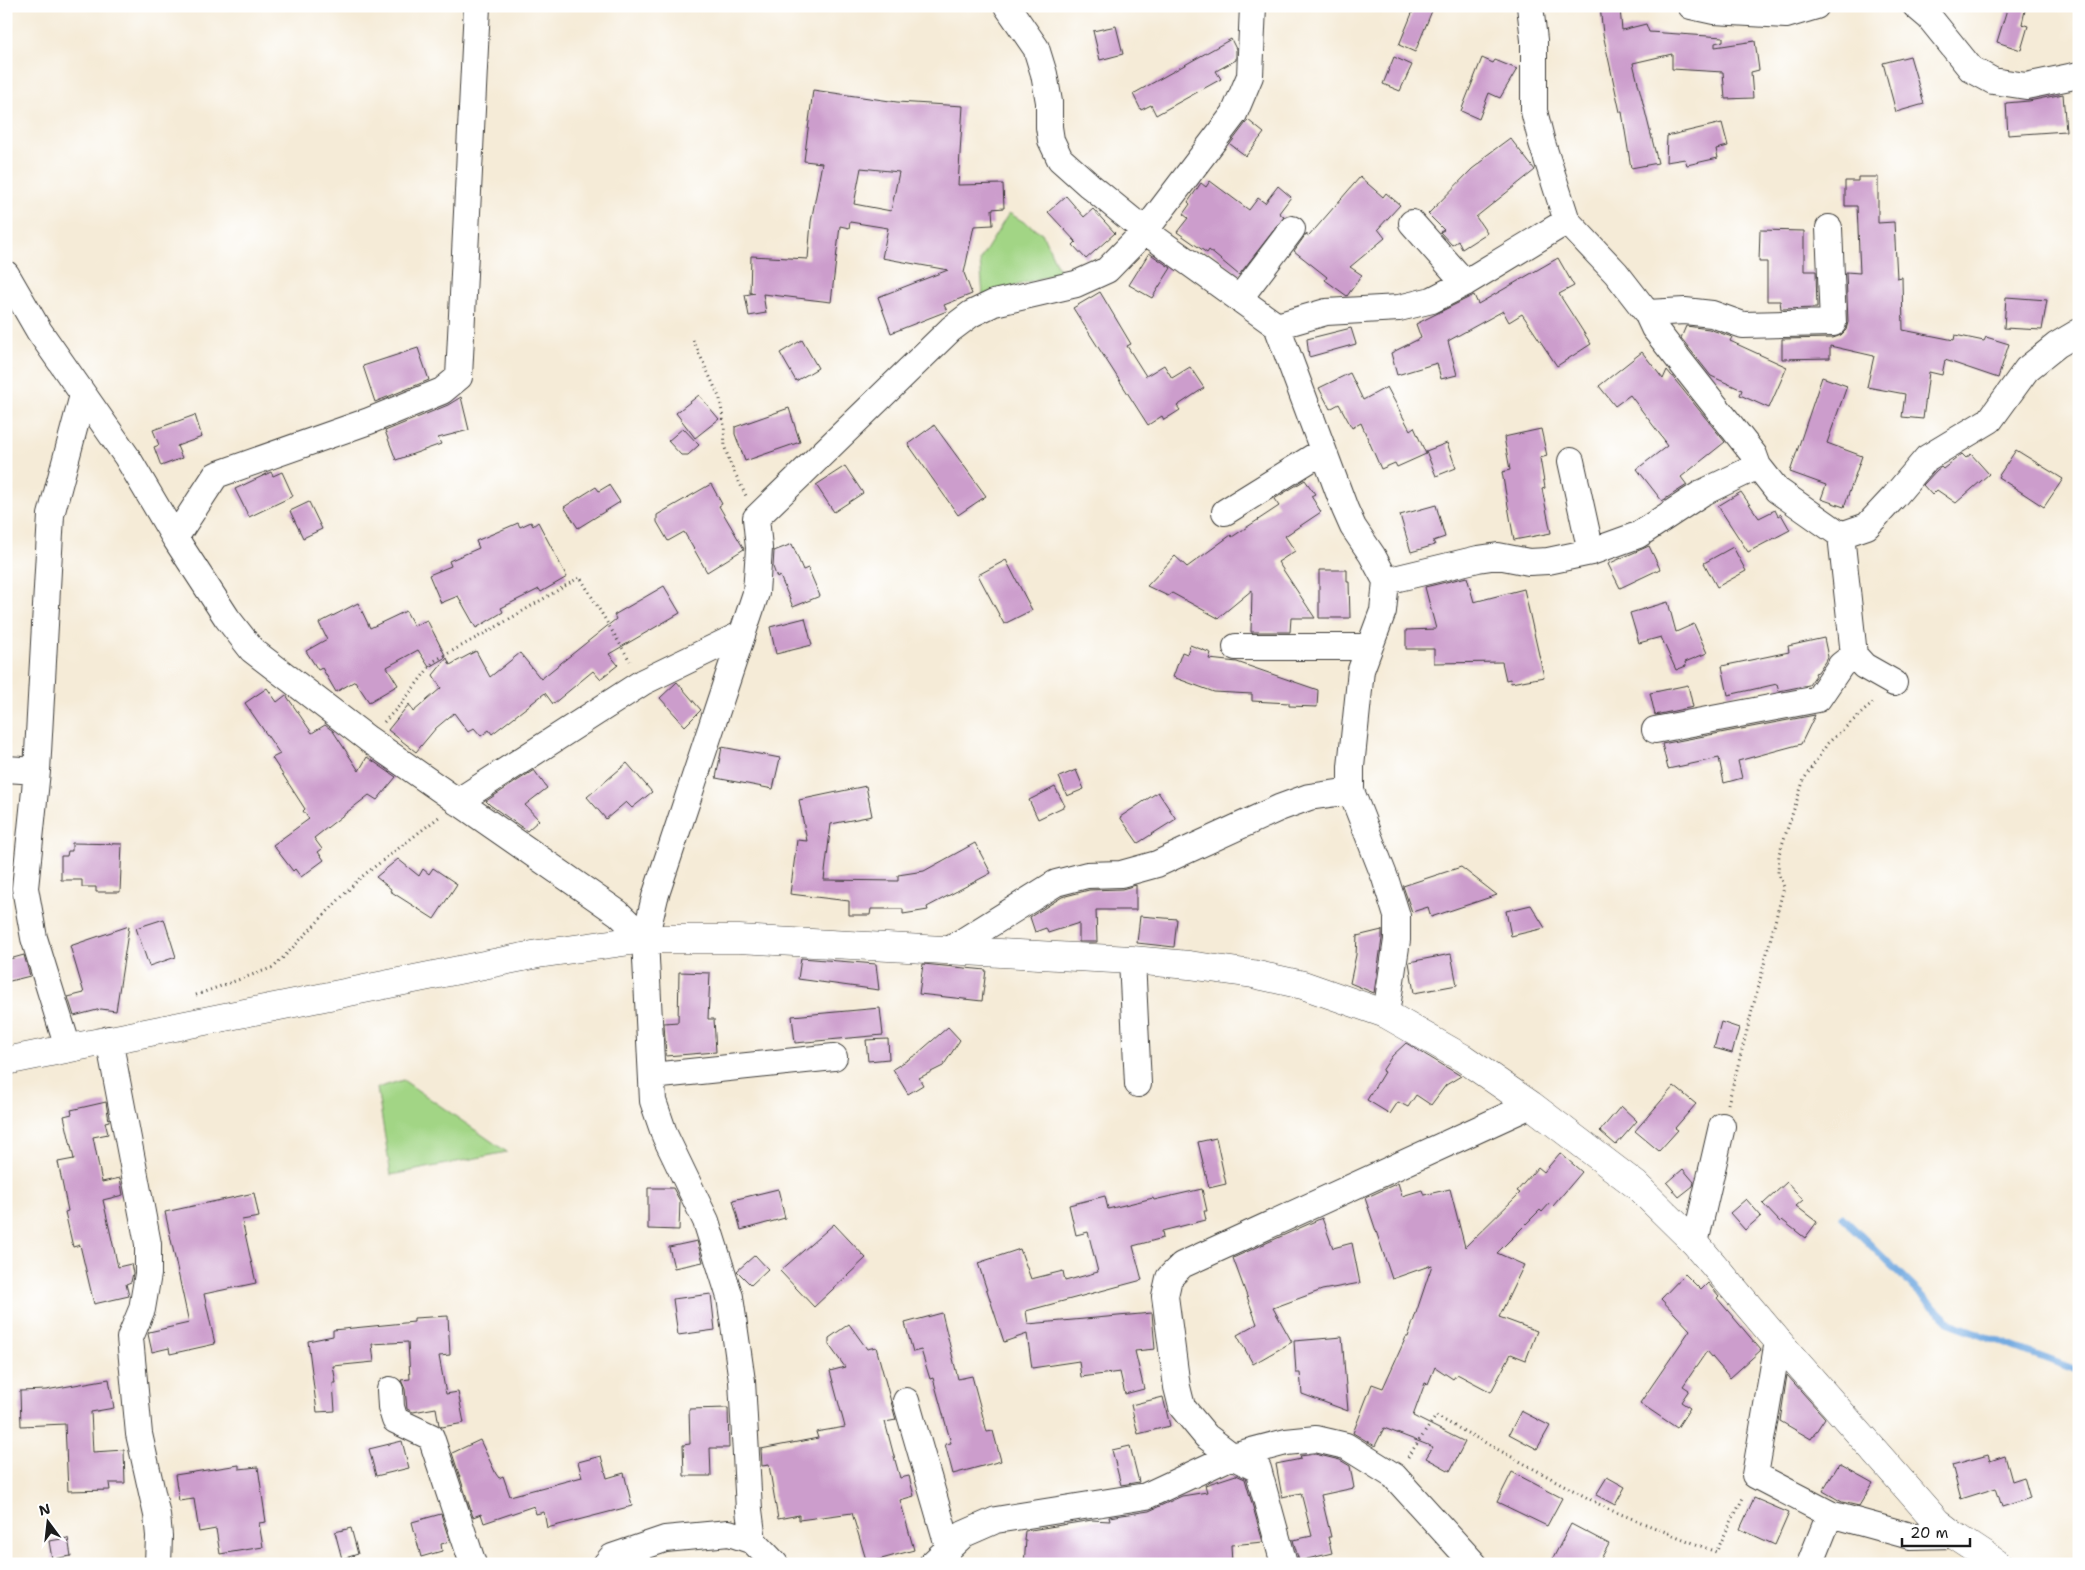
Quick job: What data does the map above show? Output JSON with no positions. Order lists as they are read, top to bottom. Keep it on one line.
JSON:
{"scale_bar":"20 m","north":"top"}
